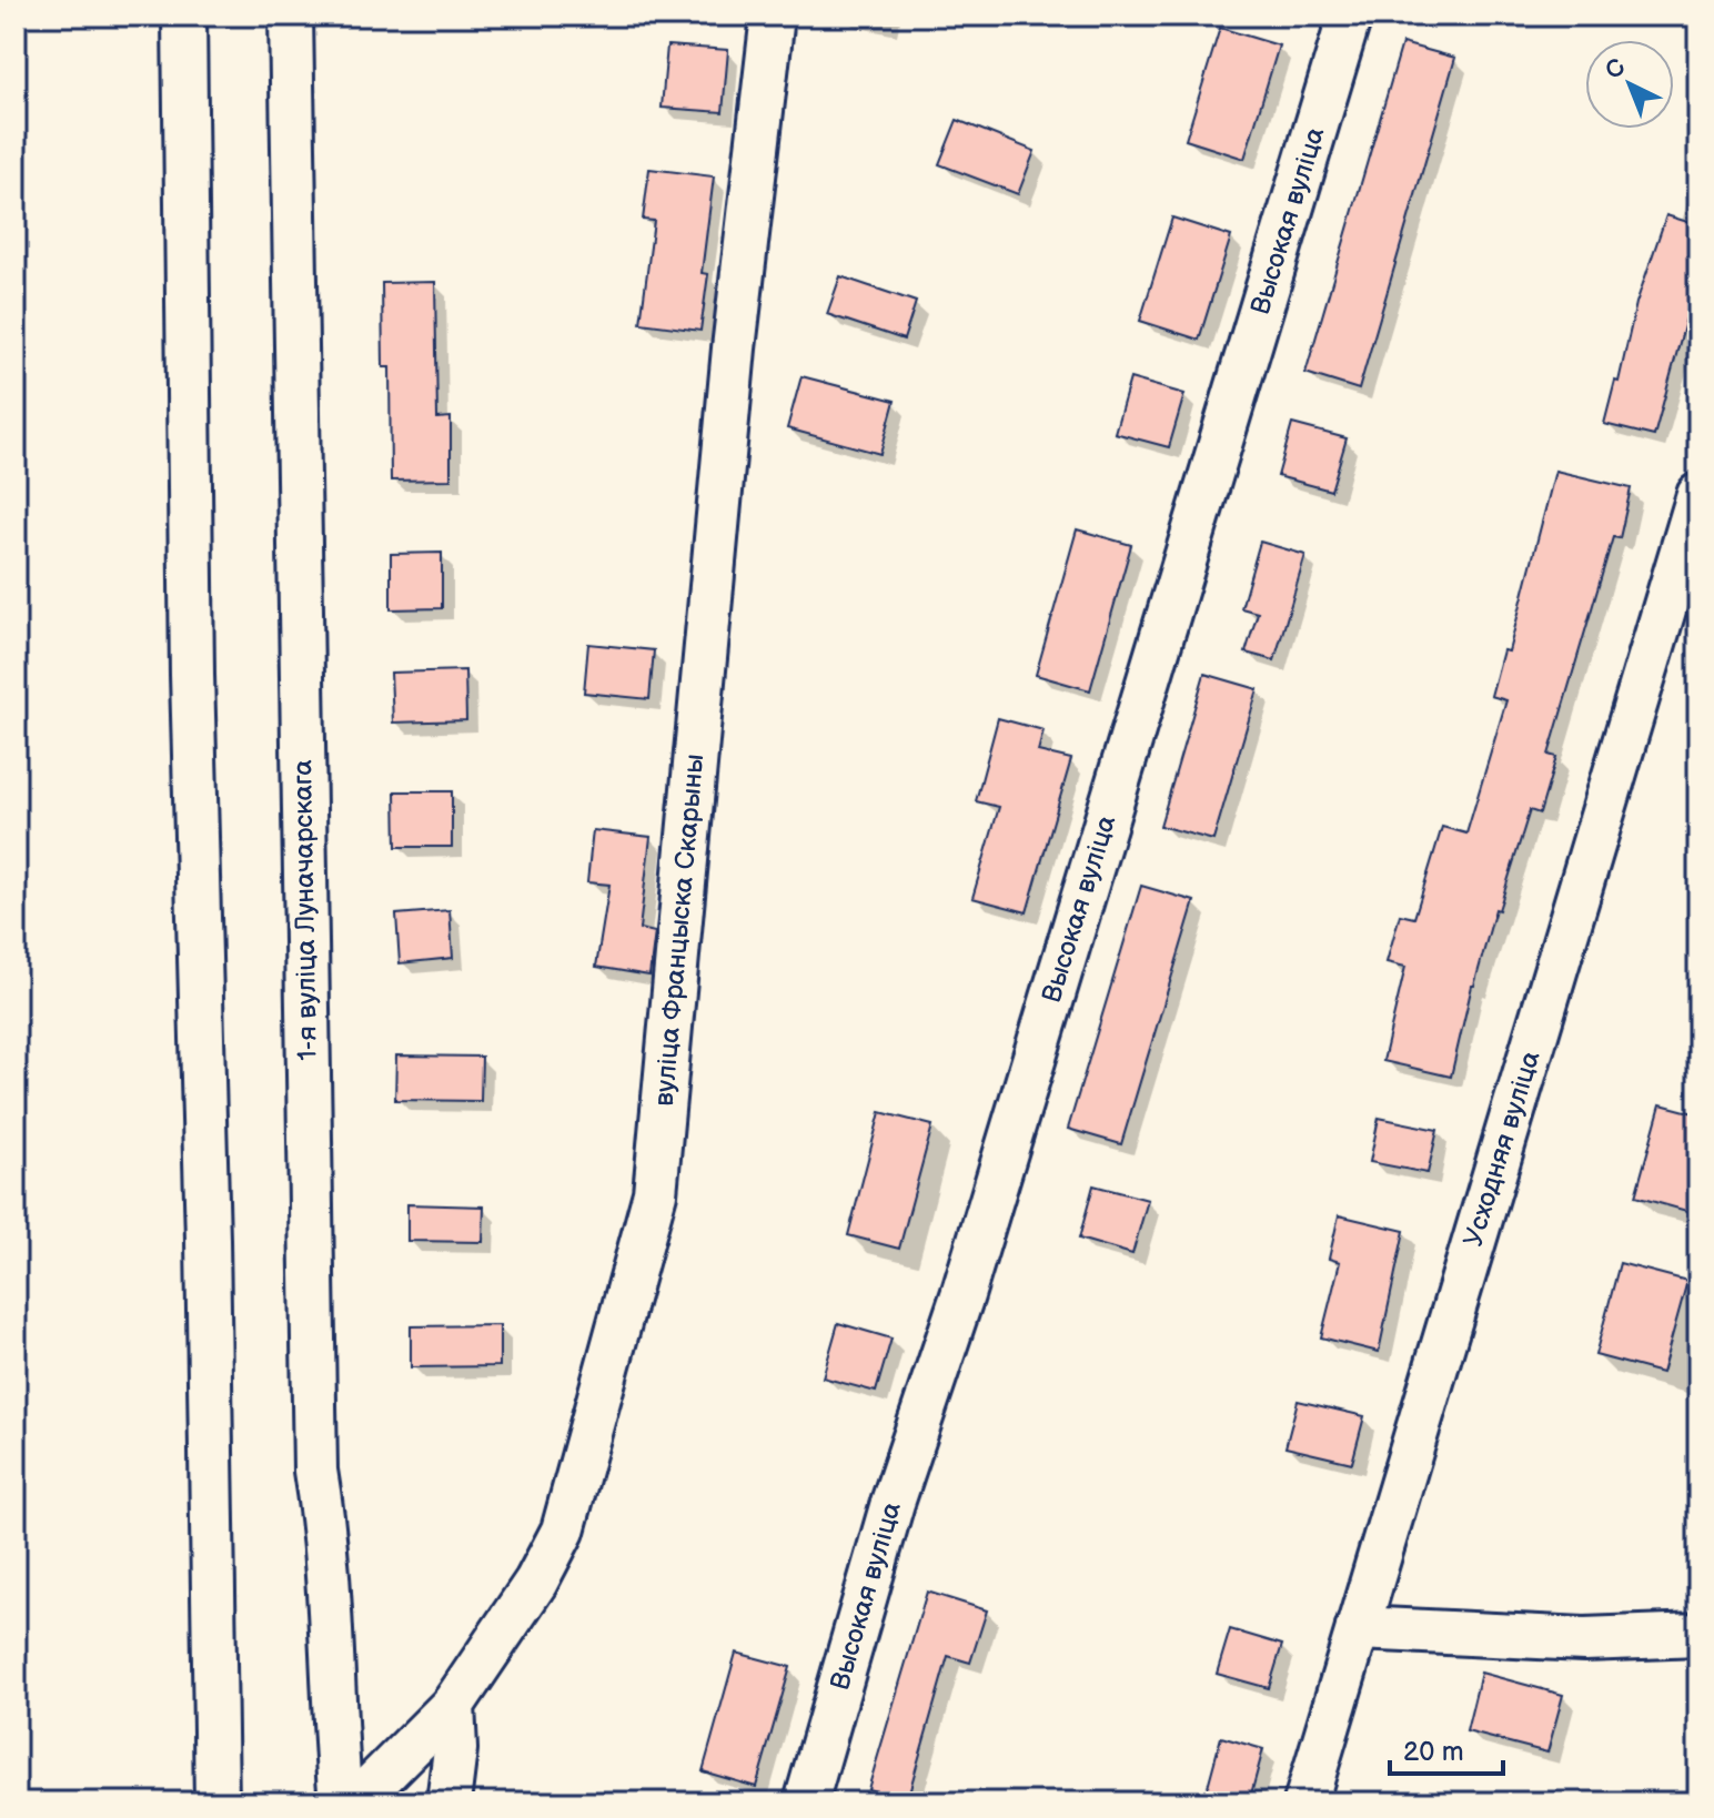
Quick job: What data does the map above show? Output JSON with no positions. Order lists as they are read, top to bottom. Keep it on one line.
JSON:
{"streets":{"street":["Высокая вуліца","1-я вуліца Луначарскага","вуліца Францыска Скарыны","Усходняя вуліца"]},"scale_bar":"20 m","north":"top left"}
